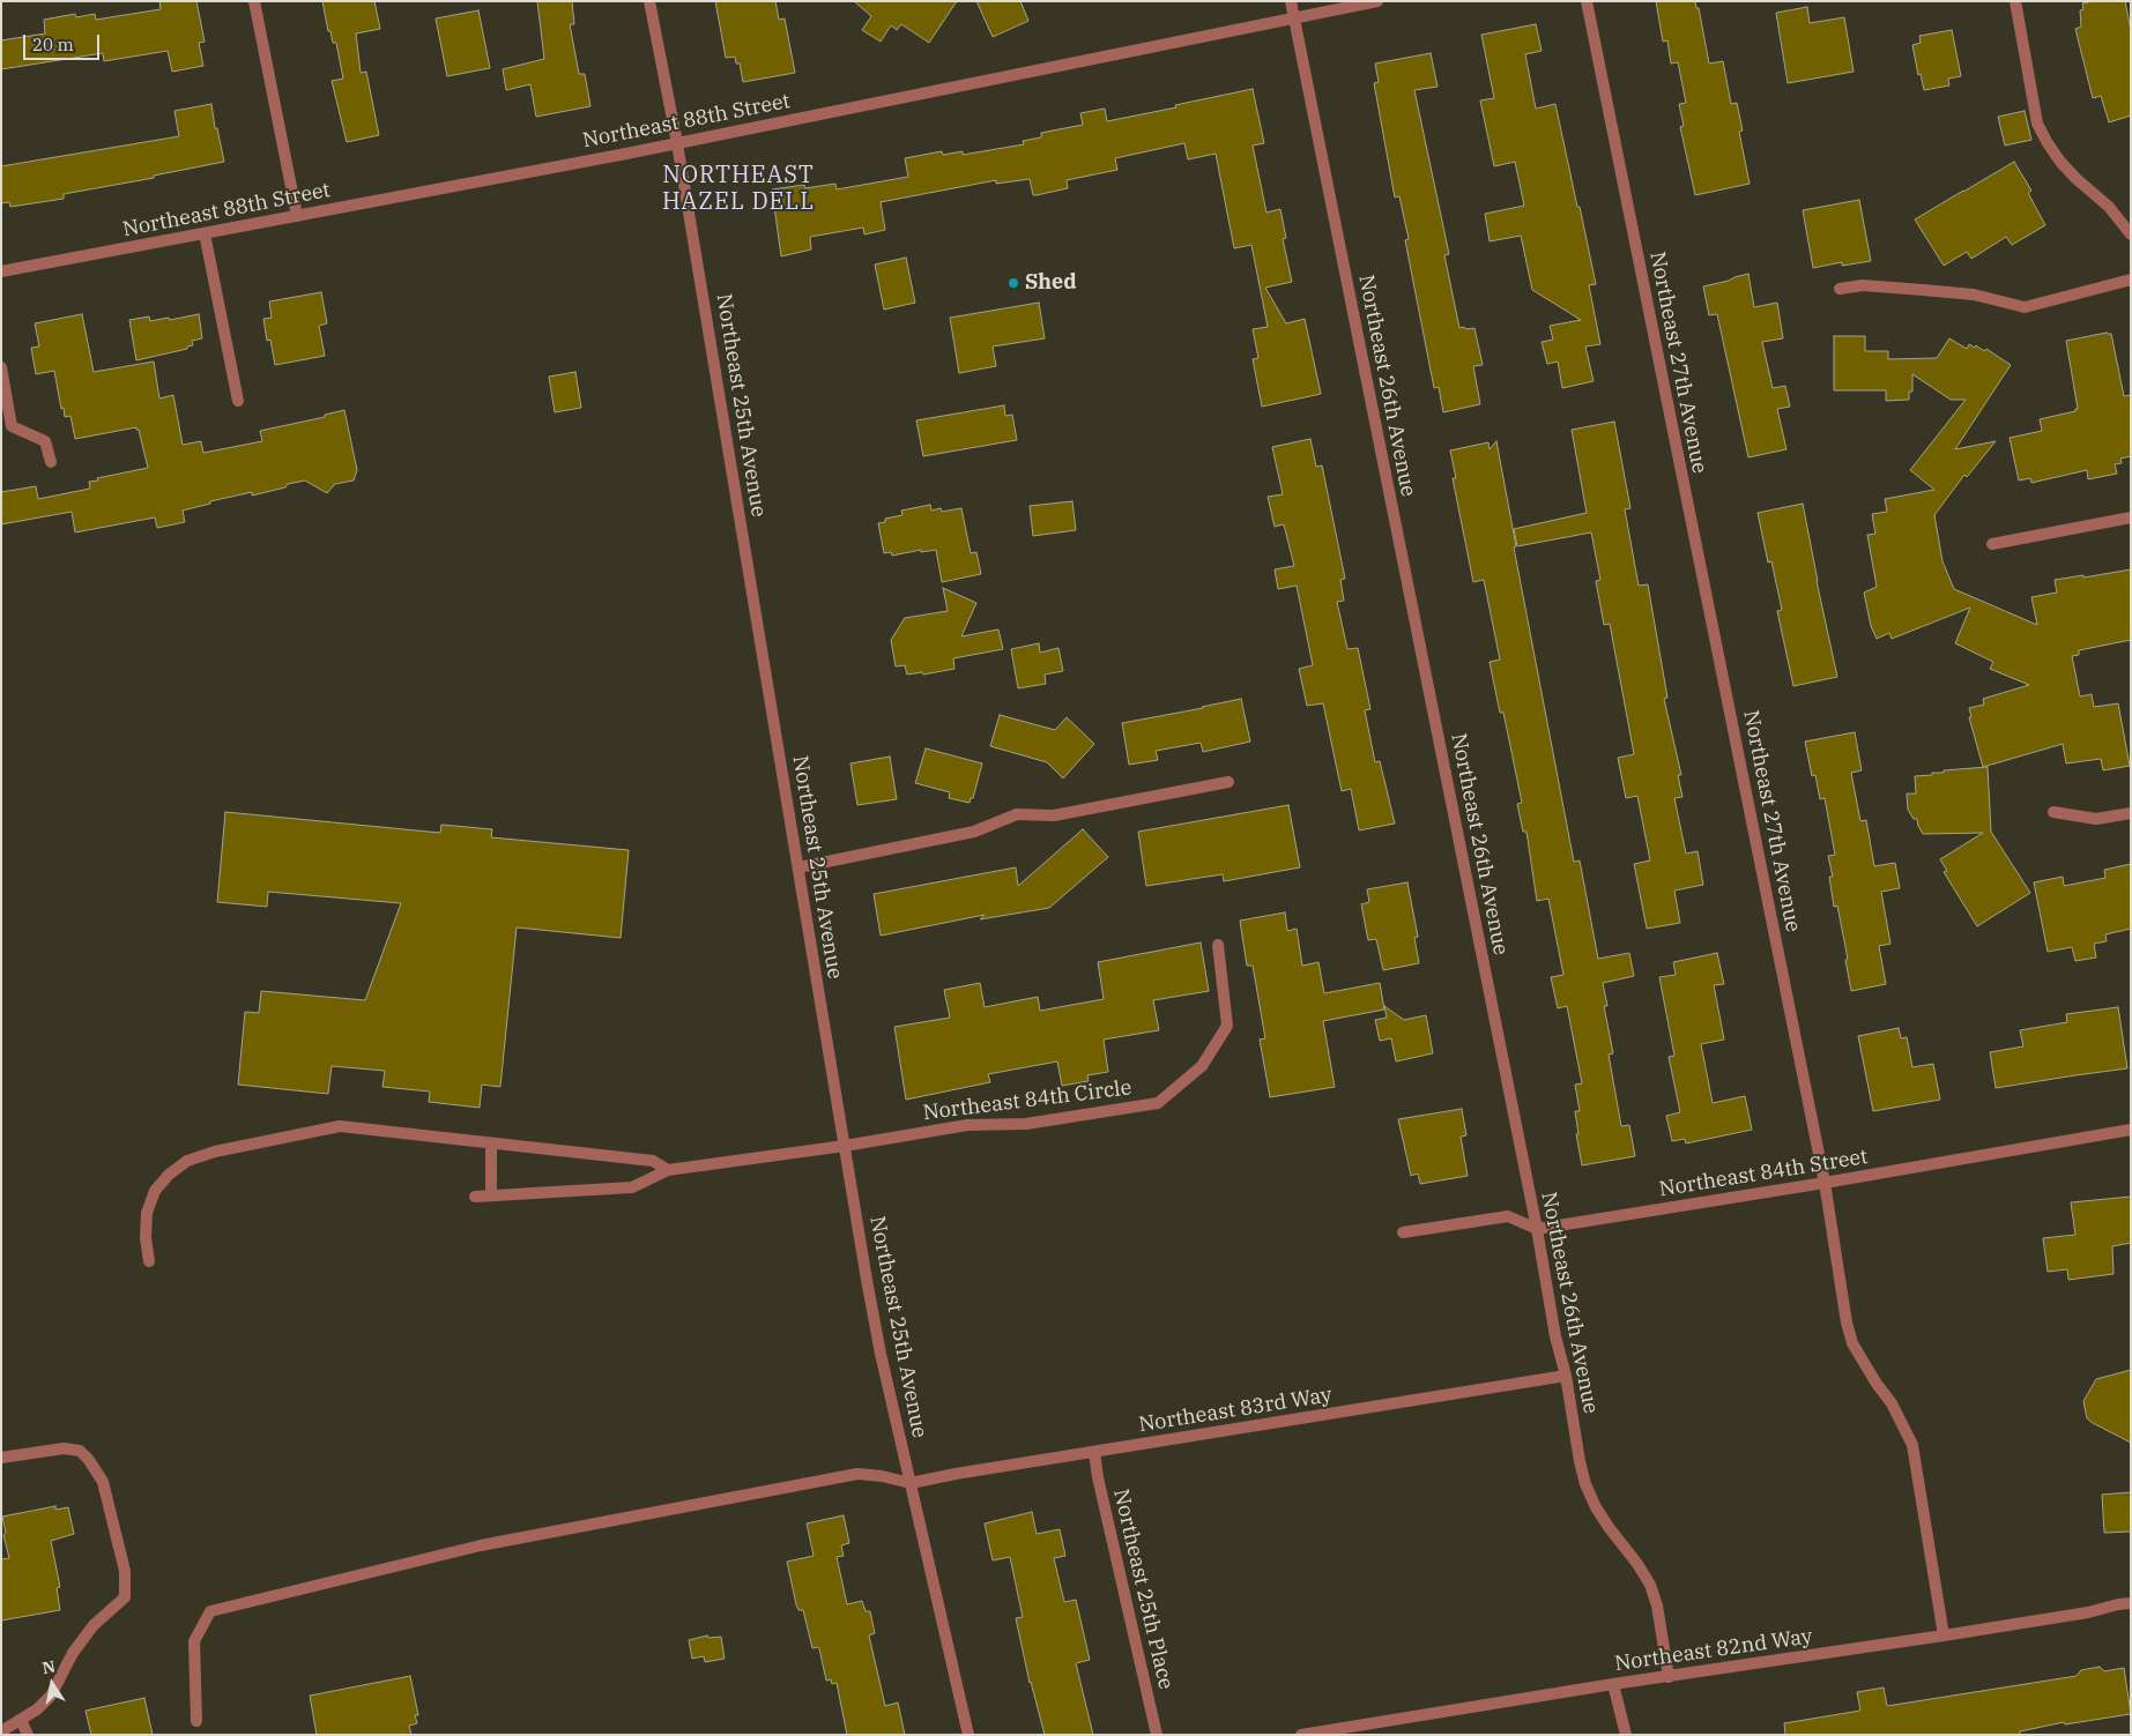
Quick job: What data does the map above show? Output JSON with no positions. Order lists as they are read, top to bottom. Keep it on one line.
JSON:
{"streets":{"street":["Northeast 88th Street","Northeast 27th Avenue","Northeast 26th Avenue","Northeast 25th Avenue","Northeast 84th Circle","Northeast 84th Street","Northeast 83rd Way","Northeast 25th Place","Northeast 82nd Way"]},"crossings":[["Northeast 88th Street","Northeast 26th Avenue"],["Northeast 88th Street","Northeast 25th Avenue"],["Northeast 27th Avenue","Northeast 84th Street"],["Northeast 27th Avenue","Northeast 82nd Way"],["Northeast 26th Avenue","Northeast 84th Street"],["Northeast 26th Avenue","Northeast 83rd Way"],["Northeast 26th Avenue","Northeast 82nd Way"],["Northeast 25th Avenue","Northeast 84th Circle"],["Northeast 25th Avenue","Northeast 83rd Way"],["Northeast 83rd Way","Northeast 25th Place"]],"districts":["NORTHEAST HAZEL DELL"],"places":["Shed"],"scale_bar":"20 m","north":"top"}
